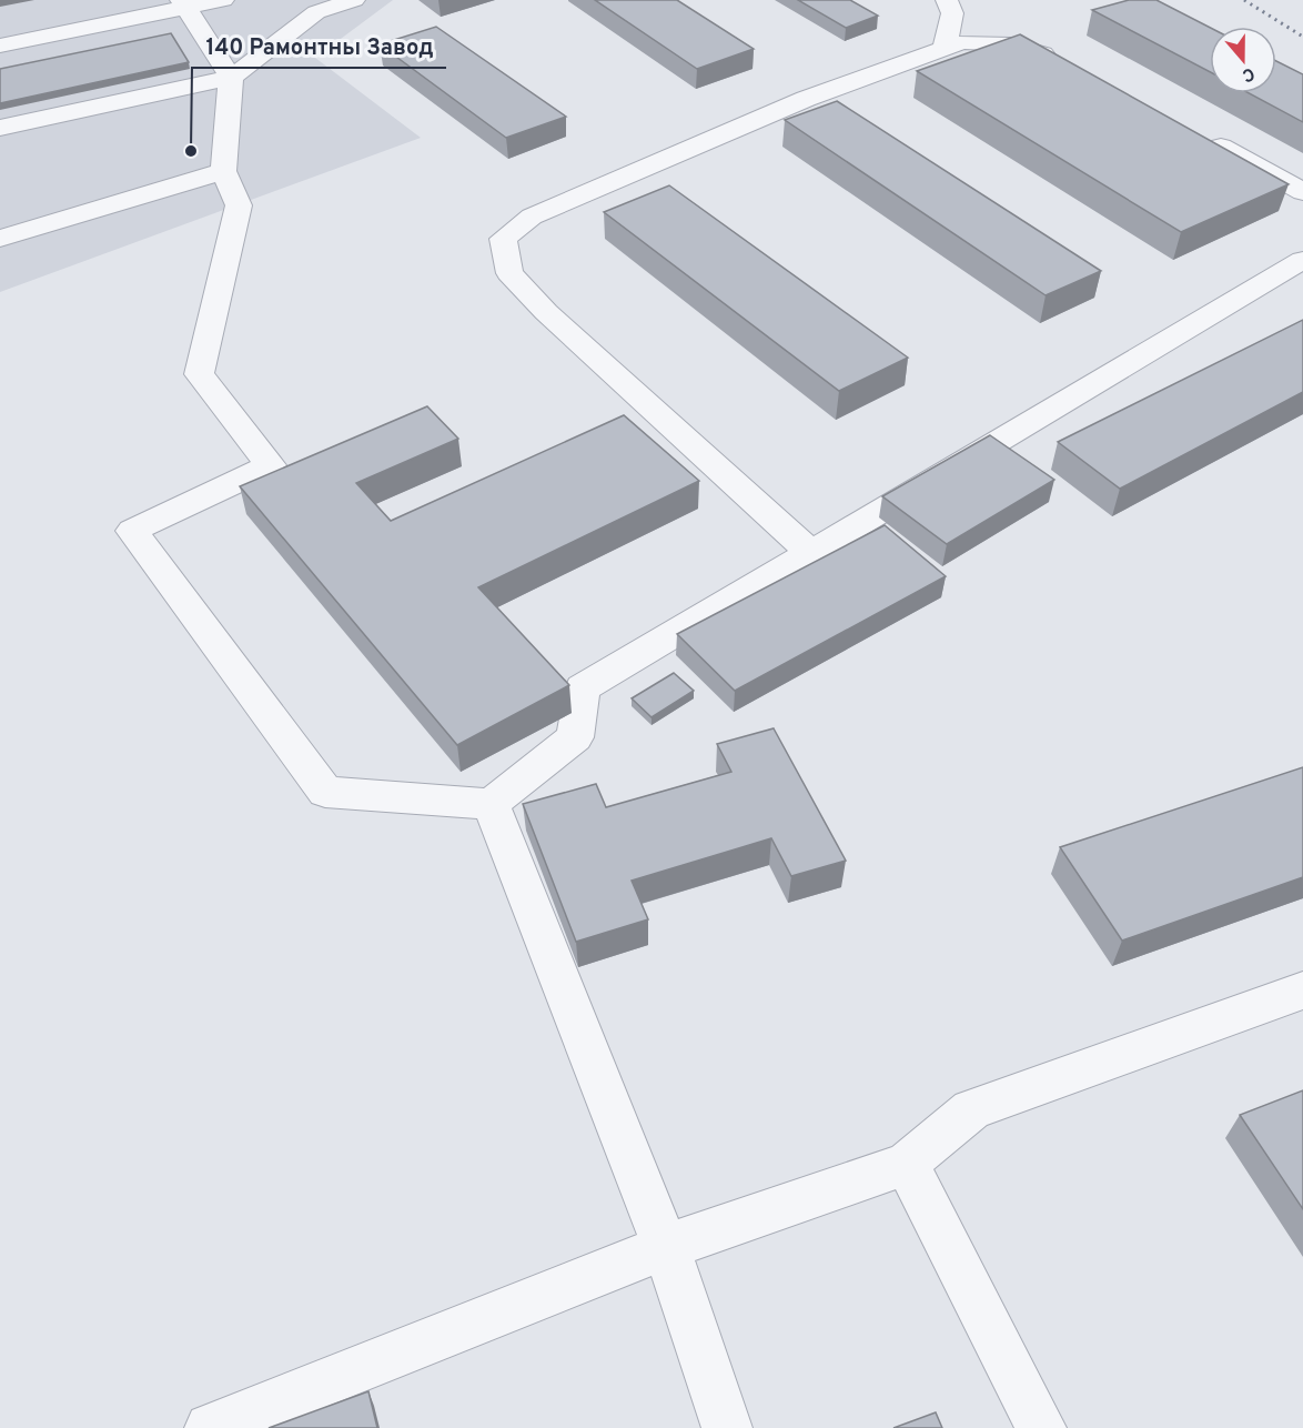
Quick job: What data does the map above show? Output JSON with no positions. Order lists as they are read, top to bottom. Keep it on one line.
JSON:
{"places":["140 Рамонтны Завод"],"north":"bottom"}
